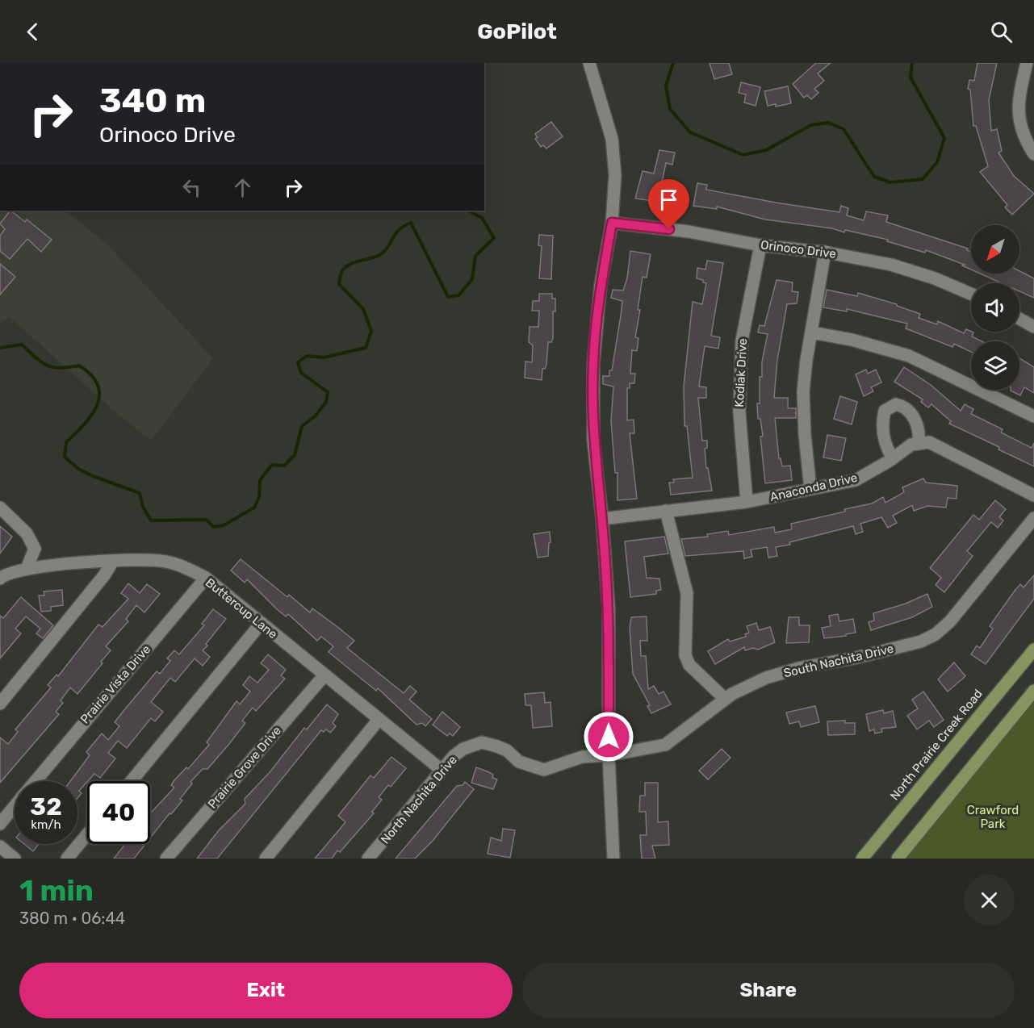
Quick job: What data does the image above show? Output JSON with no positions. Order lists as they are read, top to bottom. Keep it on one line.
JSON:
{"streets":{"main road":["North Prairie Creek Road"],"street":["Orinoco Drive","Kodiak Drive","Anaconda Drive","Buttercup Lane","South Nachita Drive","Prairie Vista Drive","Prairie Grove Drive","North Nachita Drive"]},"crossings":[["Orinoco Drive","Kodiak Drive"],["Kodiak Drive","Anaconda Drive"],["Buttercup Lane","Prairie Vista Drive"],["Buttercup Lane","Prairie Grove Drive"],["Buttercup Lane","North Nachita Drive"],["South Nachita Drive","North Nachita Drive"]],"parks":["Crawford Park"],"north":"bottom left","page":{"header":"GoPilot","turn":["340 m","Orinoco Drive"],"speed":"32 km/h","limit":"40","heading":["1 min","380 m · 06:44"],"buttons":["Exit","Share"]}}
